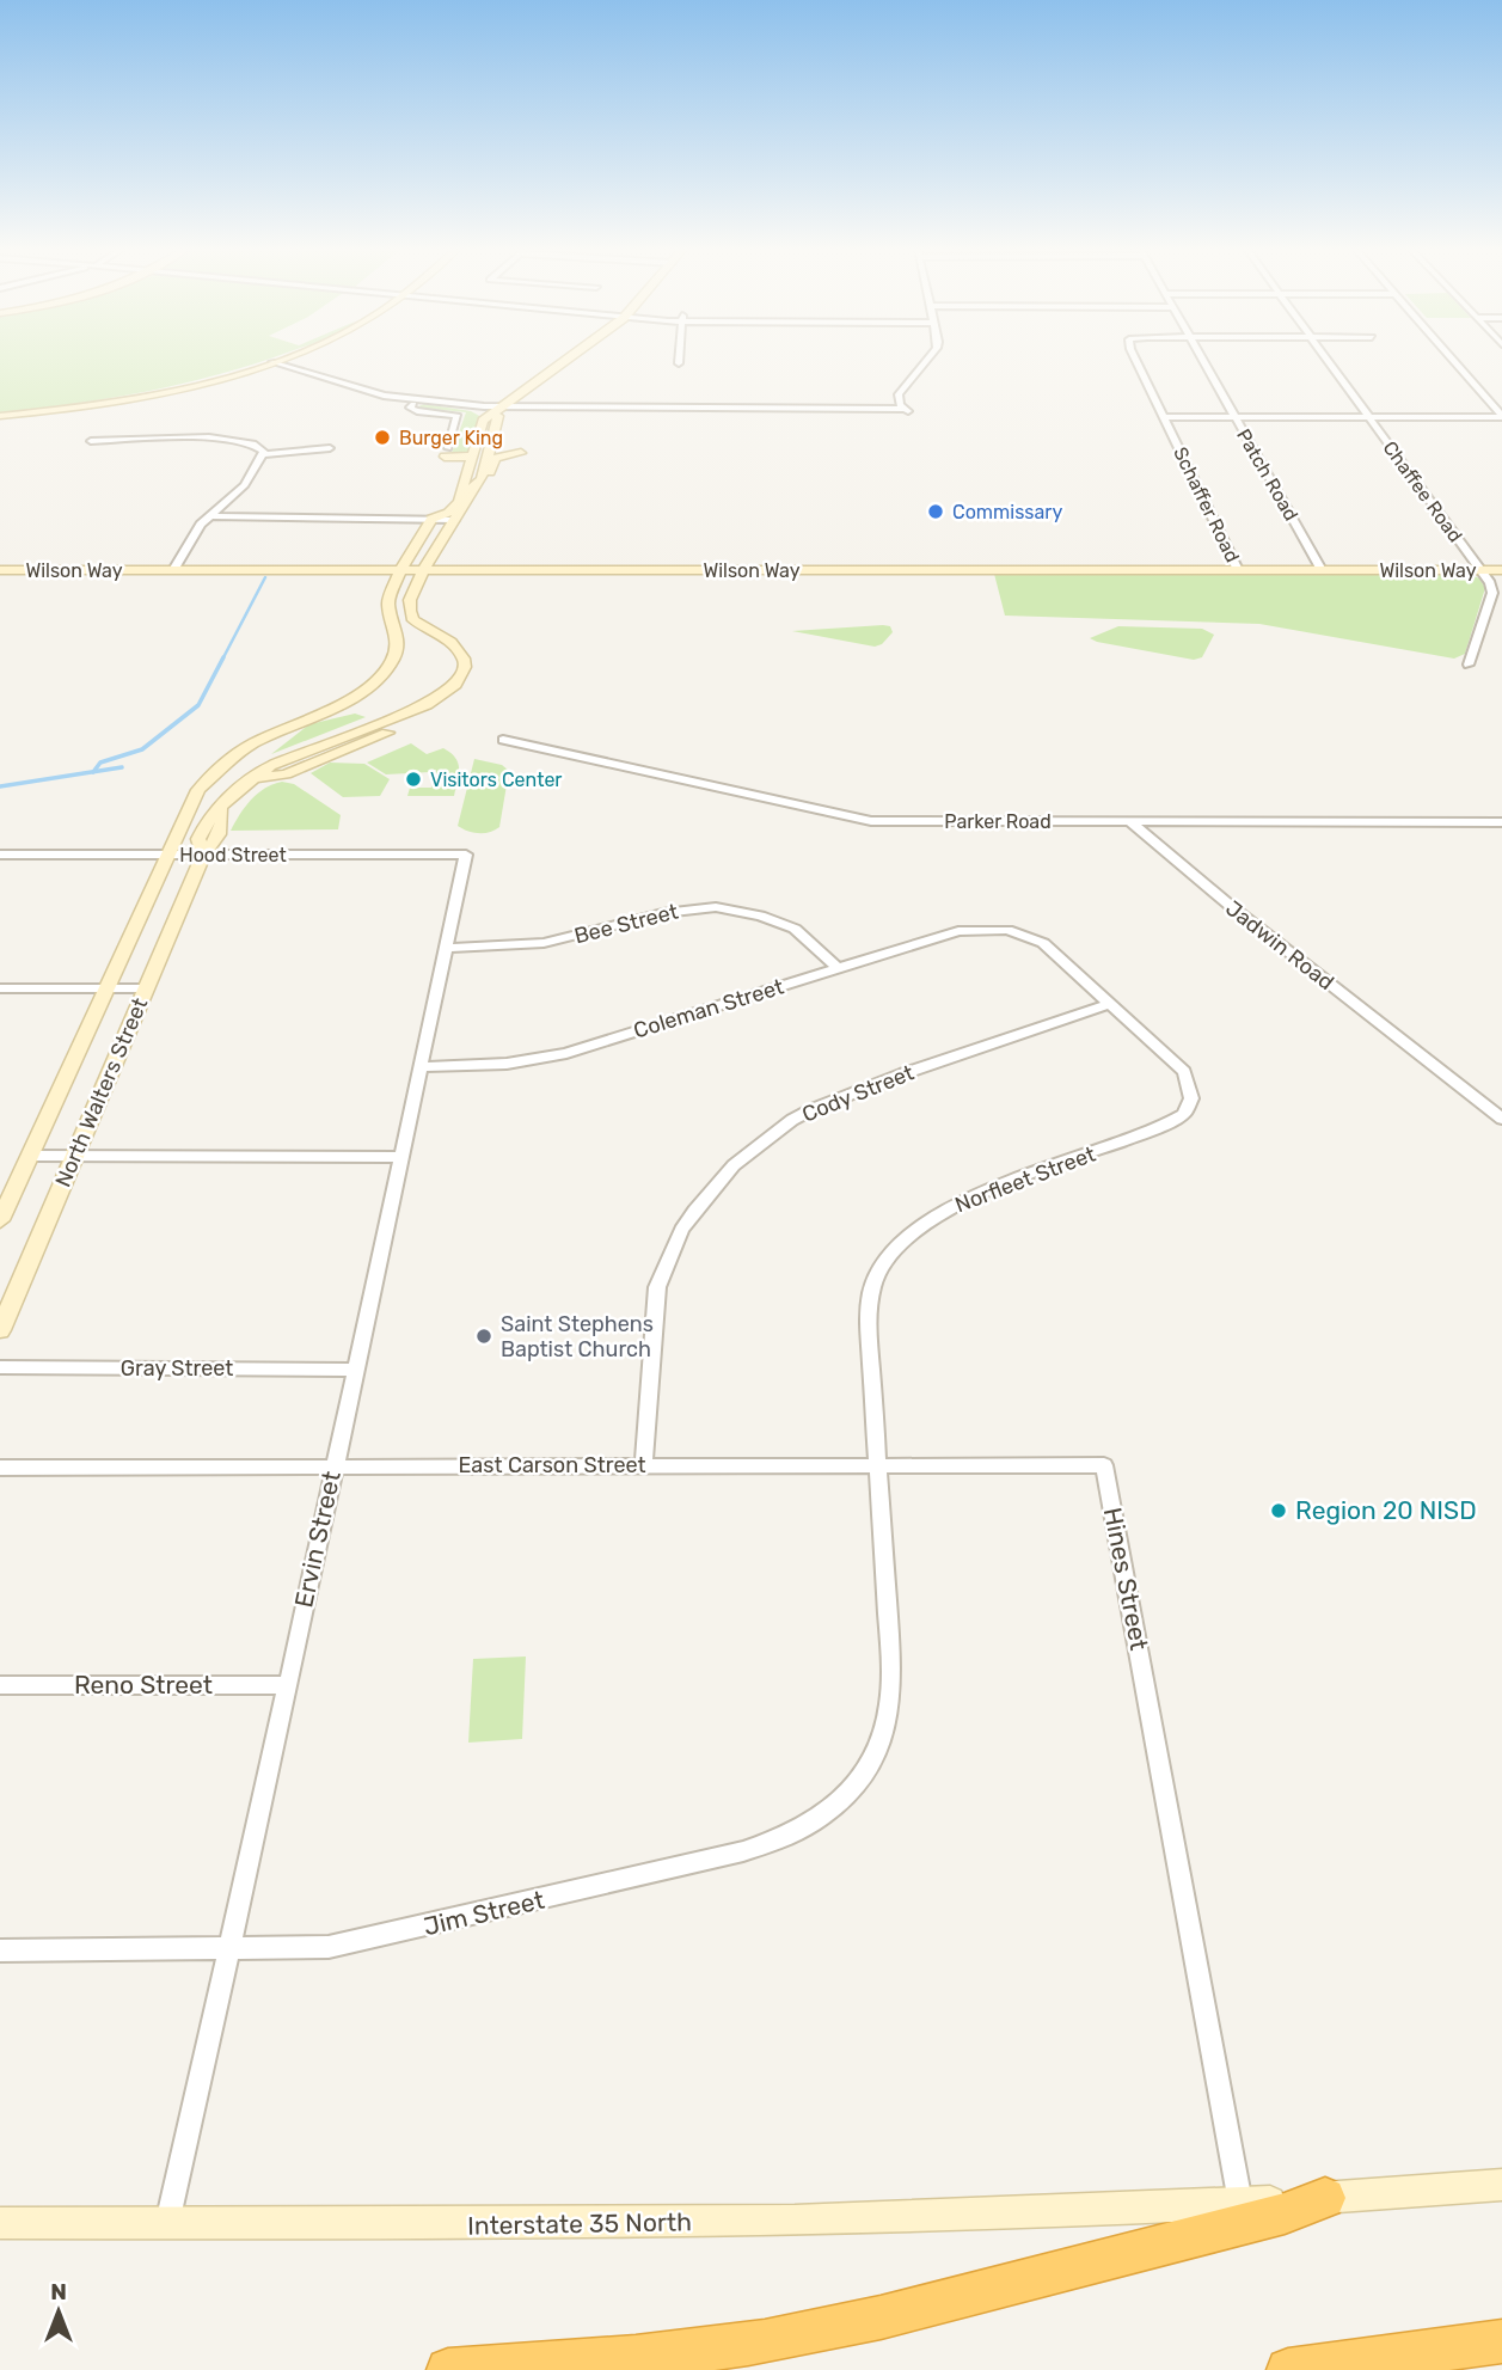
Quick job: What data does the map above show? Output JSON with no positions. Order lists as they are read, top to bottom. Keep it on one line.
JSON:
{"streets":{"street":["Patch Road","Chaffee Road","Schaffer Road","Wilson Way","Parker Road","Hood Street","Bee Street","Jadwin Road","Coleman Street","North Walters Street","Cody Street","Norfleet Street","Gray Street","East Carson Street","Ervin Street","Hines Street","Reno Street","Jim Street","Interstate 35 North"]},"crossings":[["Patch Road","Wilson Way"],["Chaffee Road","Wilson Way"],["Schaffer Road","Wilson Way"],["Wilson Way","North Walters Street"],["Parker Road","Jadwin Road"],["Hood Street","North Walters Street"],["Hood Street","Ervin Street"],["Bee Street","Coleman Street"],["Bee Street","Ervin Street"],["Coleman Street","Norfleet Street"],["Coleman Street","Ervin Street"],["Cody Street","Norfleet Street"],["Cody Street","East Carson Street"],["Norfleet Street","East Carson Street"],["Norfleet Street","Jim Street"],["Gray Street","Ervin Street"],["East Carson Street","Ervin Street"],["East Carson Street","Hines Street"],["Ervin Street","Reno Street"],["Ervin Street","Jim Street"],["Ervin Street","Interstate 35 North"],["Hines Street","Interstate 35 North"]],"places":["Burger King","Commissary","Visitors Center","Saint Stephens Baptist Church","Region 20 NISD"],"north":"top"}
